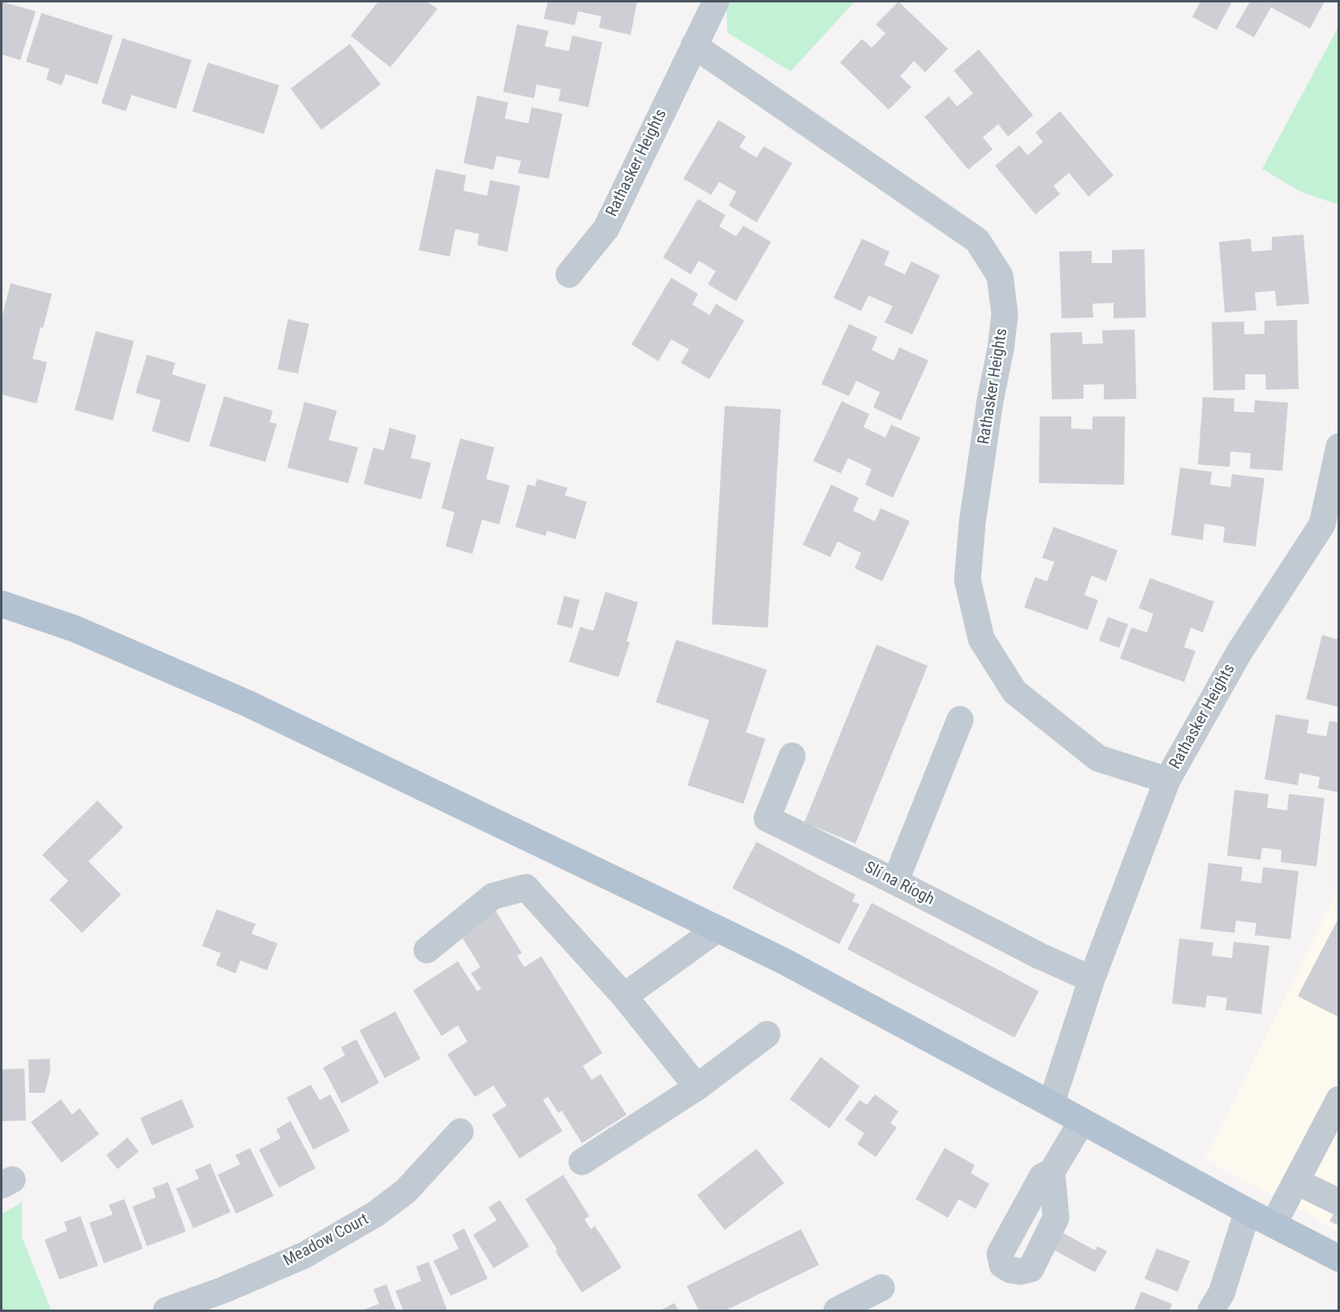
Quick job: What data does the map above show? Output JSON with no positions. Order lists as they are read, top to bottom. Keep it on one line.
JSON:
{"streets":{"street":["Rathasker Heights","Slí na Ríogh","Meadow Court"]},"crossings":[["Rathasker Heights","Slí na Ríogh"]]}
